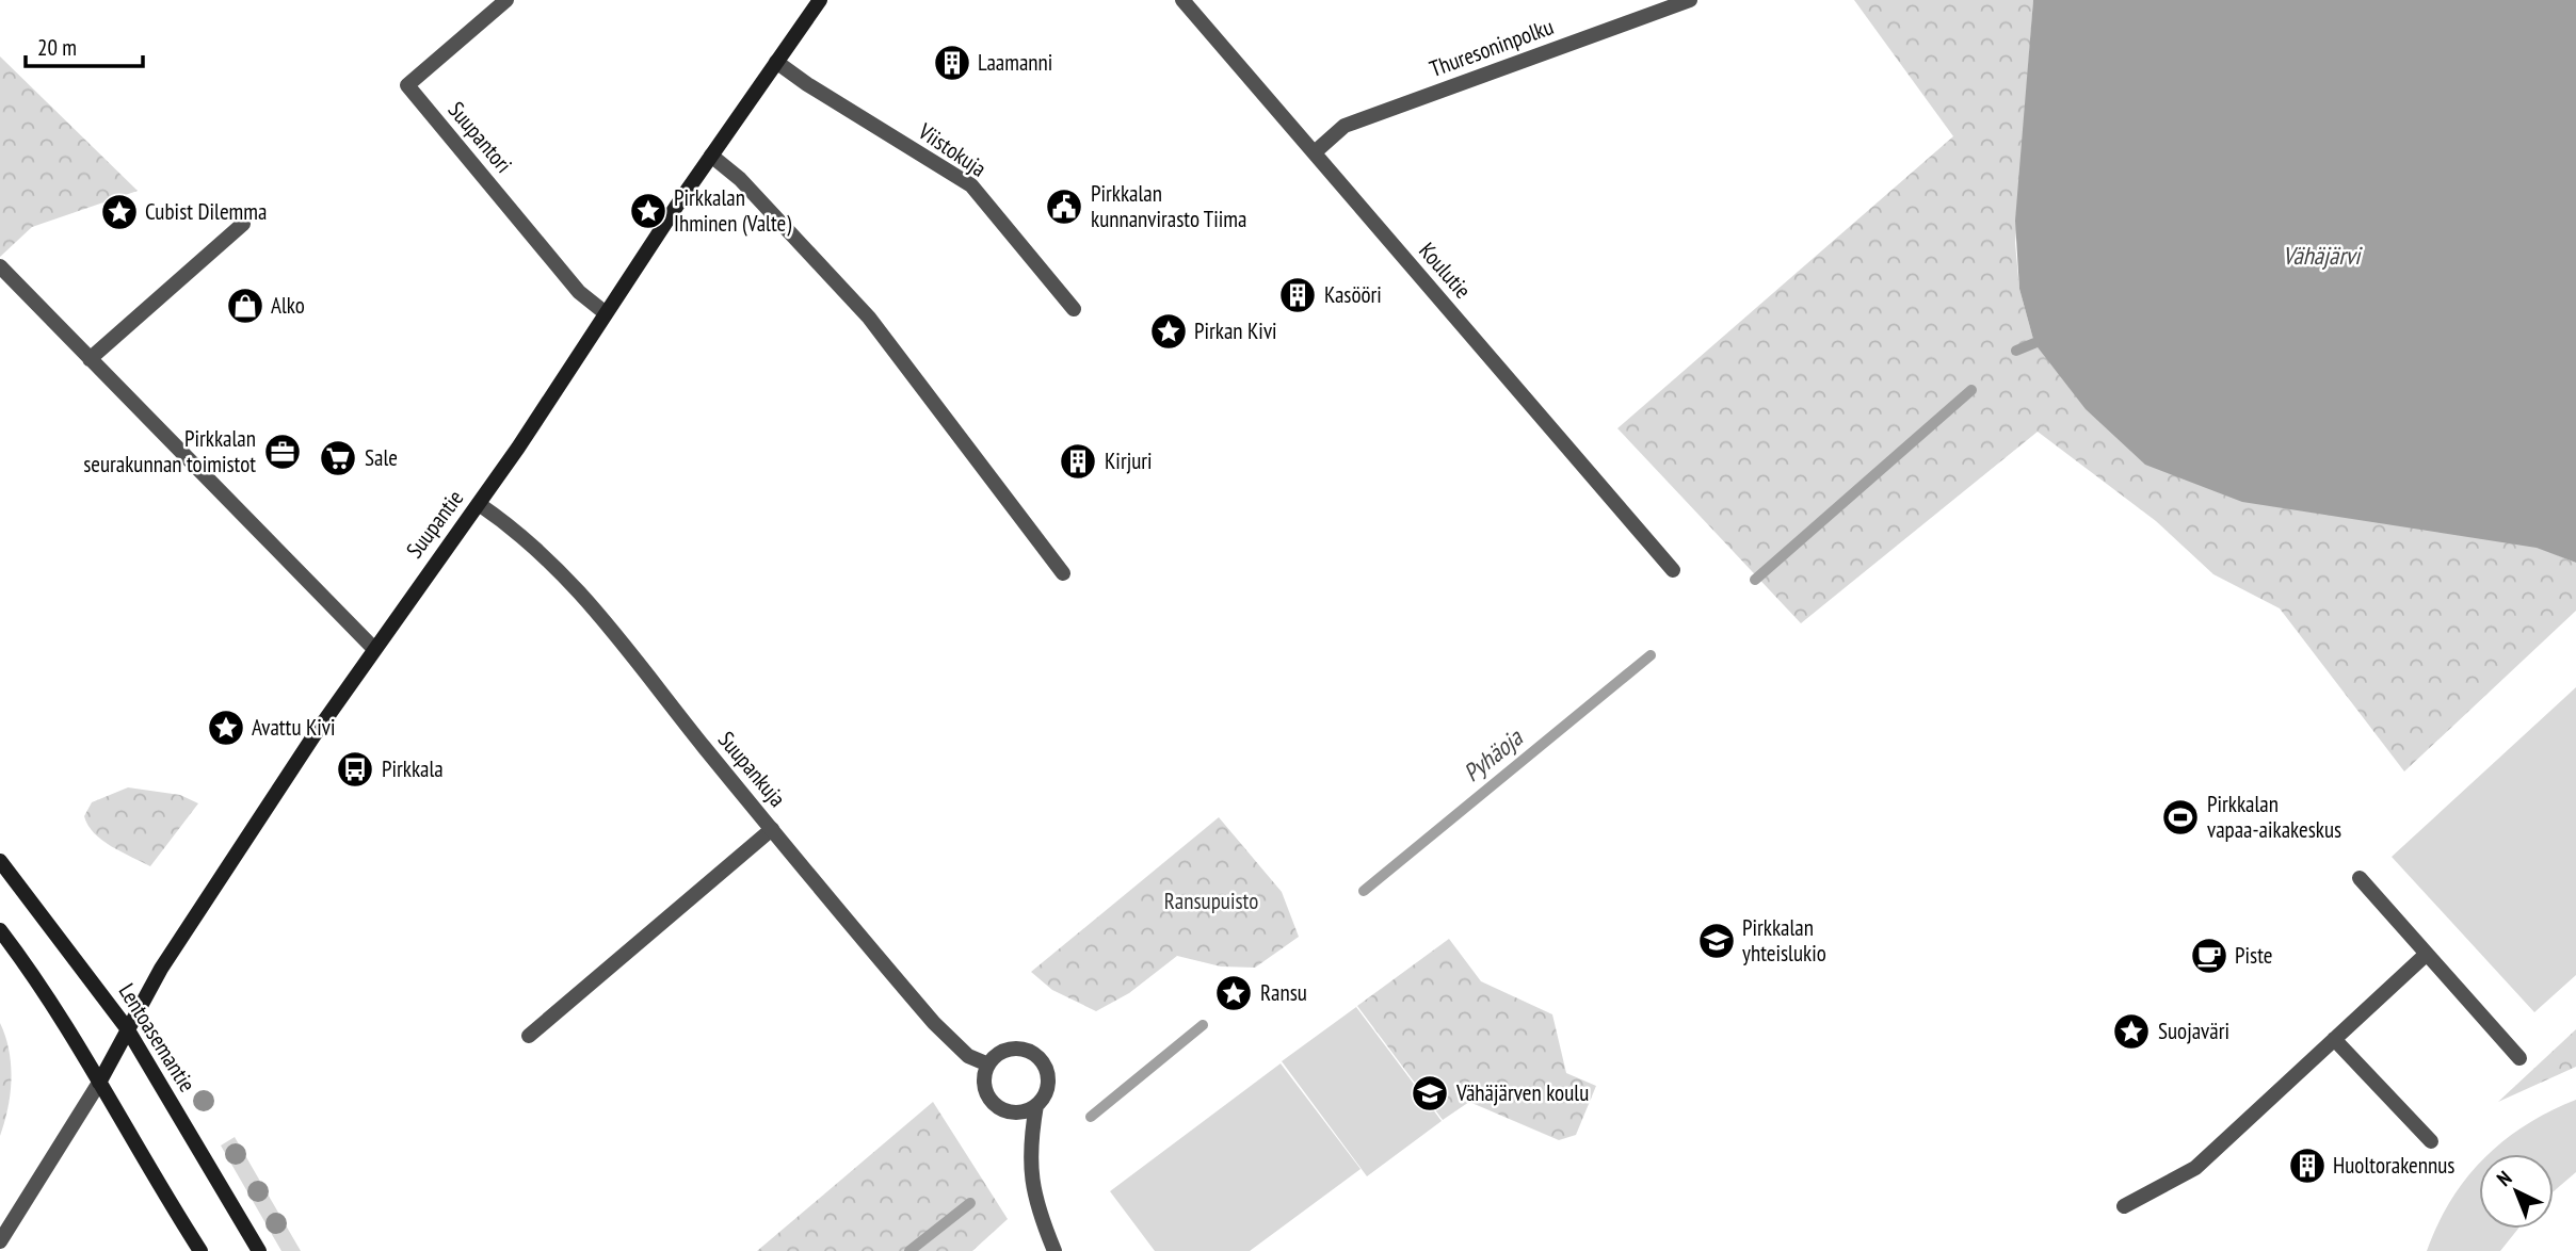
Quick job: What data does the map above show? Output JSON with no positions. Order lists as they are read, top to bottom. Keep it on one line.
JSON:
{"streets":{"street":["Thuresoninpolku","Suupantori","Viistokuja","Koulutie","Suupantie","Suupankuja","Lentoasemantie"]},"crossings":[["Thuresoninpolku","Koulutie"],["Suupantori","Suupantie"],["Viistokuja","Suupantie"],["Suupantie","Suupankuja"],["Suupantie","Lentoasemantie"]],"water":["Vähäjärvi","Pyhäoja"],"parks":["Ransupuisto"],"places":{"building":["Laamanni","Kasööri","Kirjuri","Huoltorakennus"],"public building":["Pirkkalan kunnanvirasto Tiima"],"place":["Pirkkalan Ihminen (Valte)","Cubist Dilemma","Pirkan Kivi","Avattu Kivi","Ransu","Suojaväri"],"shop":["Alko"],"office":["Pirkkalan seurakunnan toimistot"],"supermarket":["Sale"],"bus stop":["Pirkkala"],"sports":["Pirkkalan vapaa-aikakeskus"],"school or university":["Pirkkalan yhteislukio","Vähäjärven koulu"],"cafe":["Piste"]},"scale_bar":"20 m","north":"top left"}
